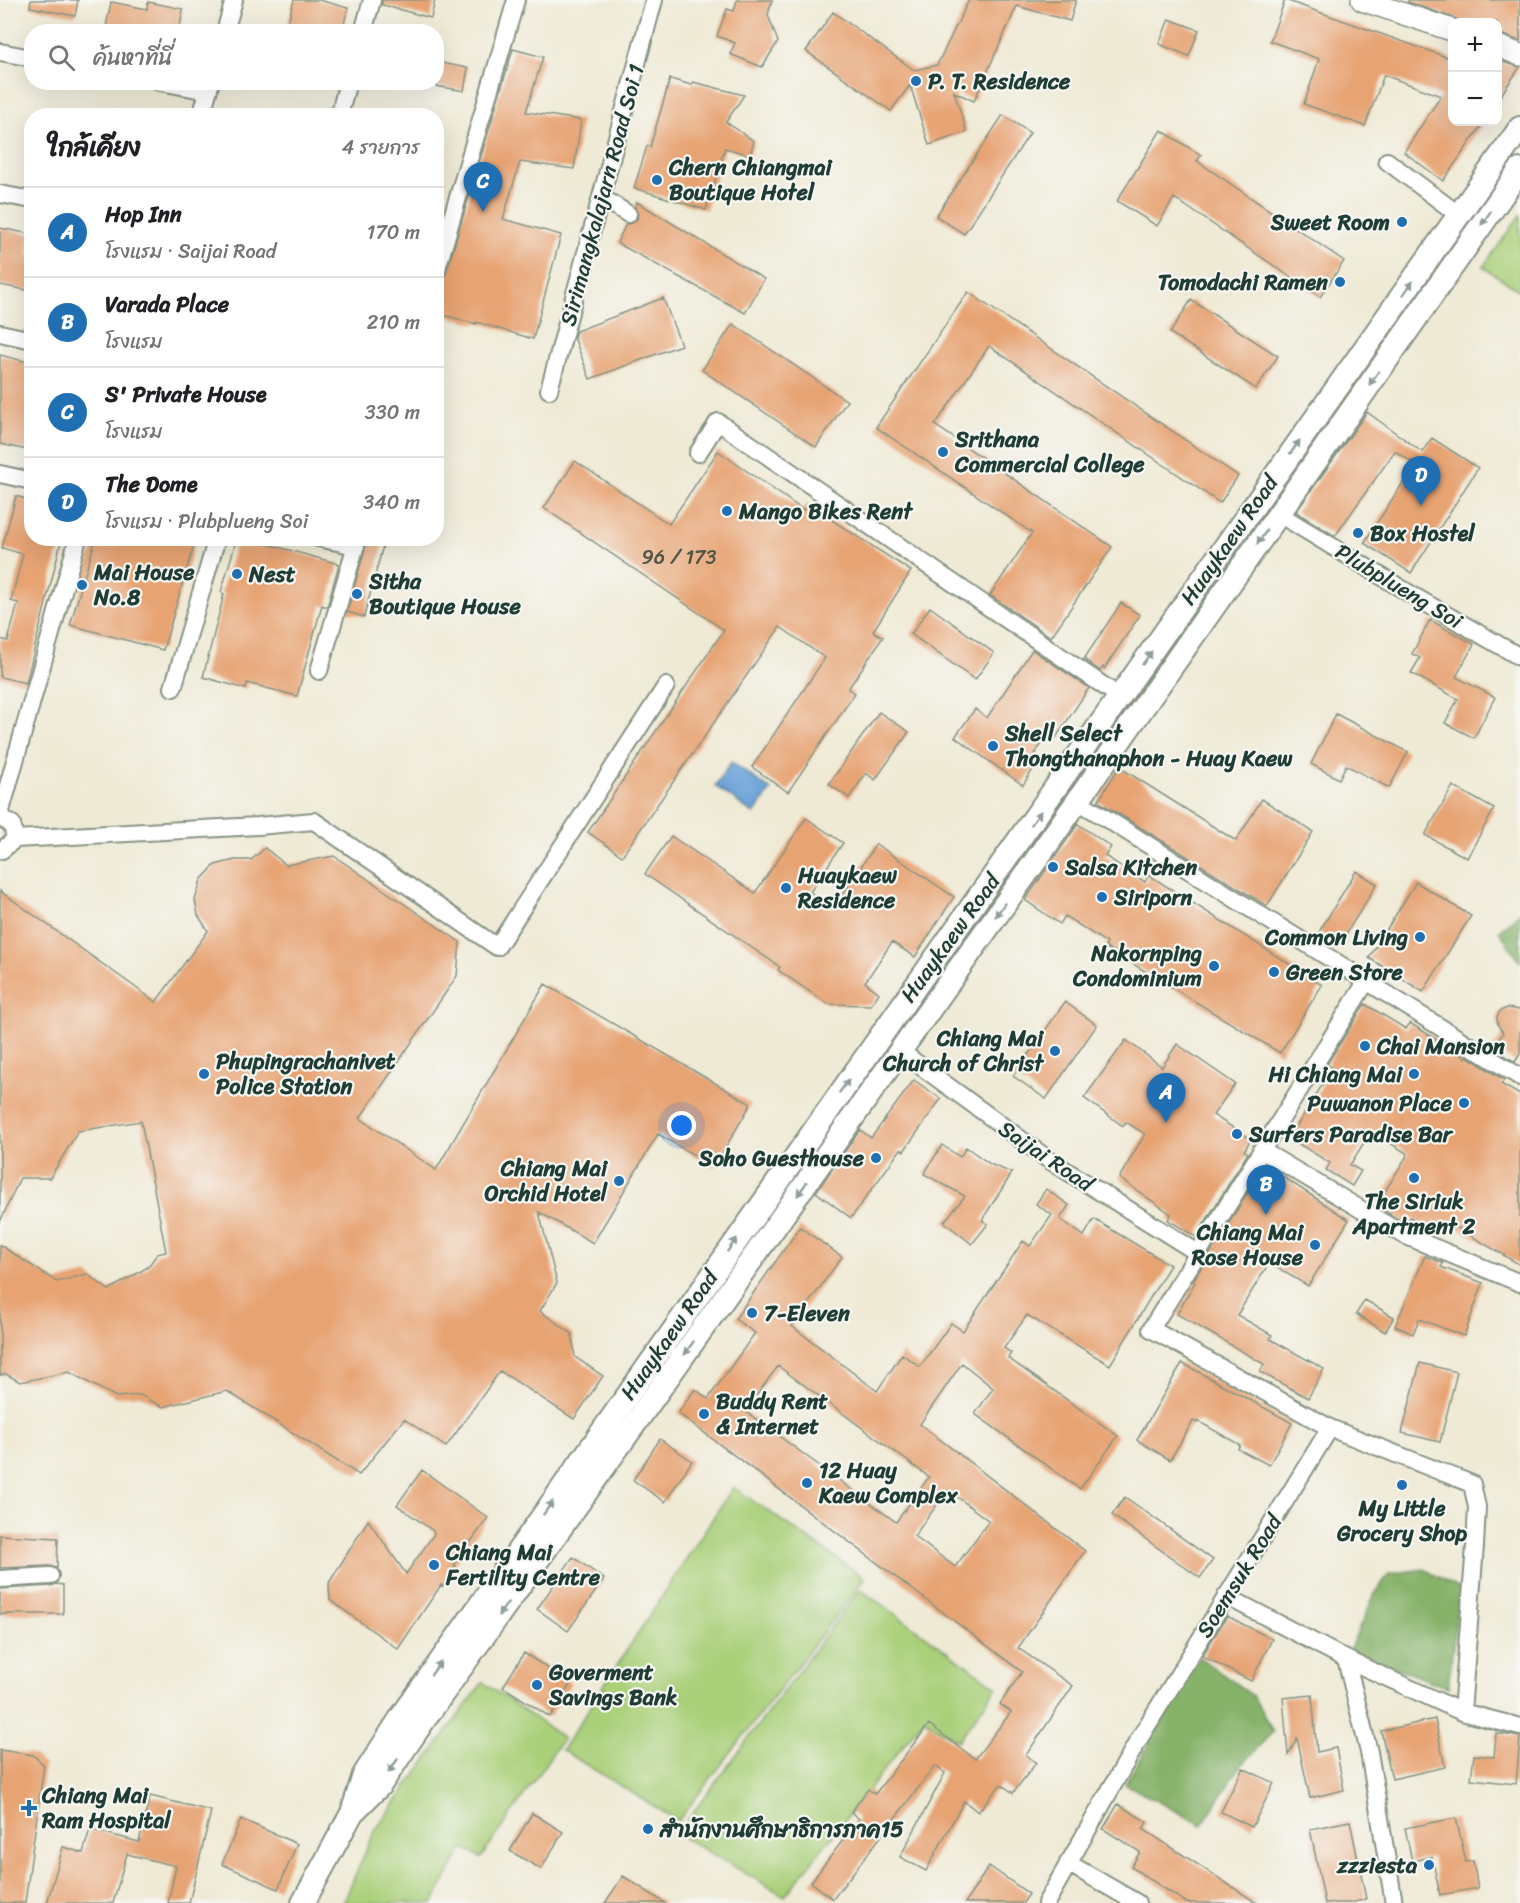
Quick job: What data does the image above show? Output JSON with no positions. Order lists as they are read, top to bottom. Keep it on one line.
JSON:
{"streets":{"main road":["Huaykaew Road"],"street":["Sirimangkalajarn Road Soi 1","Plubplueng Soi","Saijai Road","Soemsuk Road"]},"crossings":[["Huaykaew Road","Plubplueng Soi"],["Huaykaew Road","Saijai Road"]],"places":{"other":["P. T. Residence","Chern Chiangmai Boutique Hotel","Sweet Room","Tomodachi Ramen","Srithana Commercial College","Mango Bikes Rent","Box Hostel","Nest","Mai House No.8","Sitha Boutique House","Shell Select Thongthanaphon - Huay Kaew","Salsa Kitchen","Huaykaew Residence","Siriporn","Common Living","Nakornping Condominium","Green Store","Chai Mansion","Chiang Mai Church of Christ","Phupingrachanivet Police Station","Hi Chiang Mai","Puwanon Place","Surfers Paradise Bar","Soho Guesthouse","The Siriuk Apartment 2","Chiang Mai Orchid Hotel","Chiang Mai Rose House","7-Eleven","Buddy Rent & Internet","12 Huay Kaew Complex","My Little Grocery Shop","Chiang Mai Fertility Centre","Goverment Savings Bank","สำนักงานศึกษาธิการภาค15","zzziesta"],"health":["Chiang Mai Ram Hospital"]},"house_numbers":["96 / 173"],"page":{"map_buttons":["+","−"],"search":"ค้นหาที่นี่","heading":["ใกล้เคียง","4 รายการ"],"pins":["C","D","A","B"],"list":[{"mark":"A","name":"Hop Inn","note":"โรงแรม · Saijai Road","value":"170 m"},{"mark":"B","name":"Varada Place","note":"โรงแรม","value":"210 m"},{"mark":"C","name":"S' Private House","note":"โรงแรม","value":"330 m"},{"mark":"D","name":"The Dome","note":"โรงแรม · Plubplueng Soi","value":"340 m"}]}}
